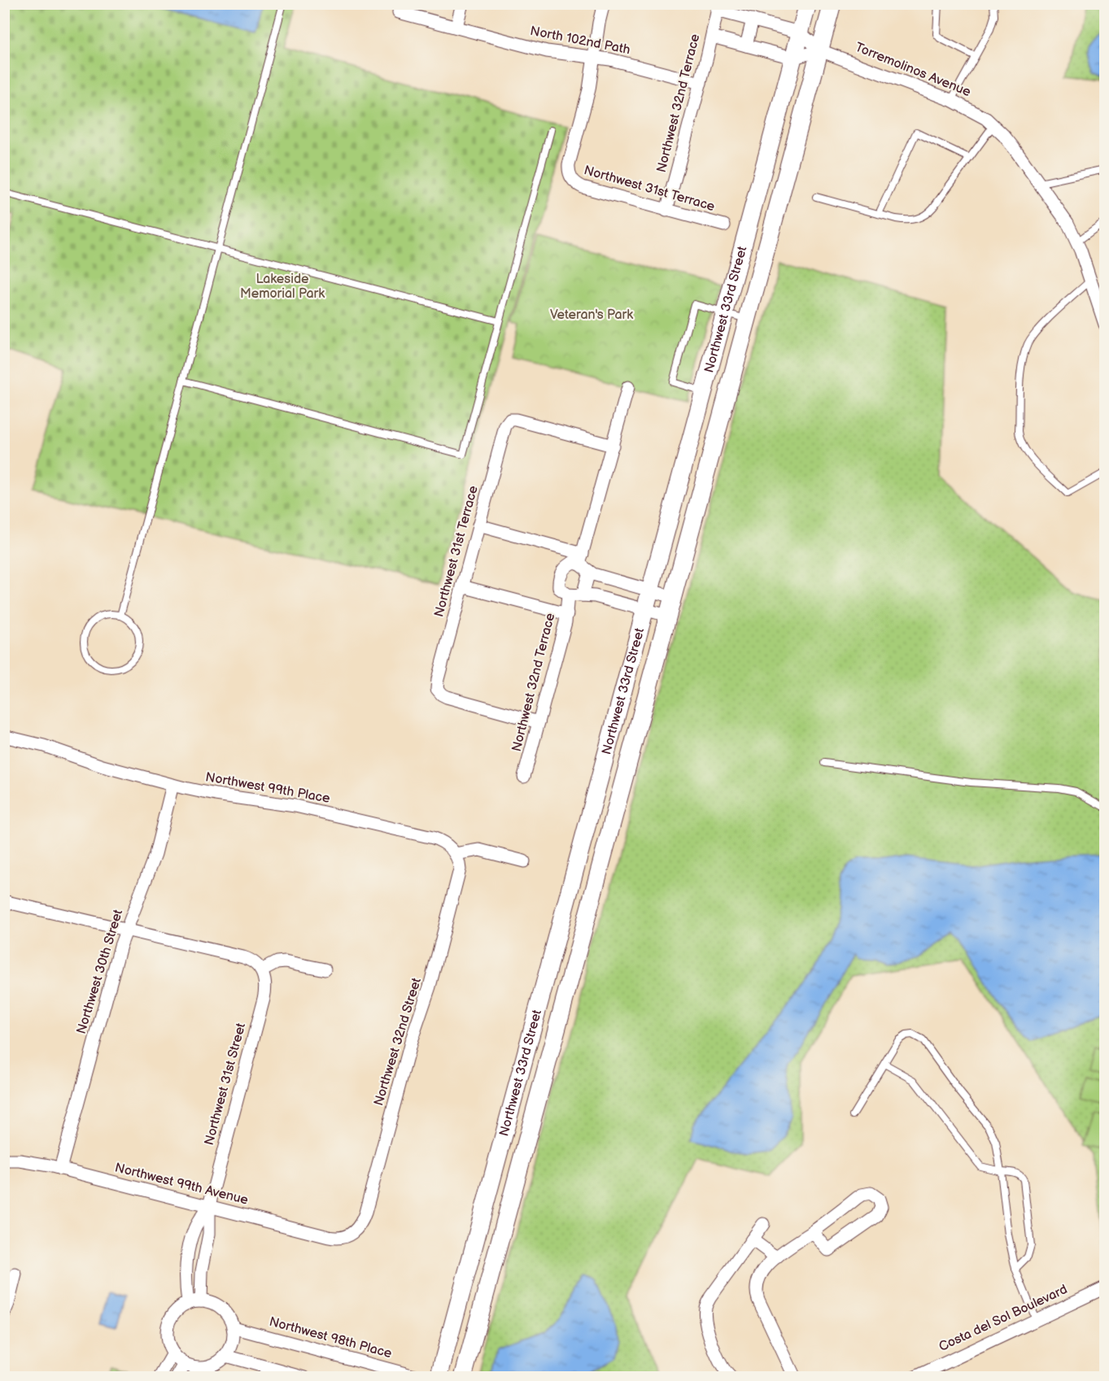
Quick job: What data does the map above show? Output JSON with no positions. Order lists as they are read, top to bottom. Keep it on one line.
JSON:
{"streets":{"street":["North 102nd Path","Torremolinos Avenue","Northwest 32nd Terrace","Northwest 31st Terrace","Northwest 33rd Street","Northwest 99th Place","Northwest 30th Street","Northwest 32nd Street","Northwest 31st Street","Northwest 99th Avenue","Costa del Sol Boulevard","Northwest 98th Place"]},"crossings":[["North 102nd Path","Northwest 32nd Terrace"],["North 102nd Path","Northwest 31st Terrace"],["Torremolinos Avenue","Northwest 33rd Street"],["Northwest 32nd Terrace","Northwest 31st Terrace"],["Northwest 99th Place","Northwest 30th Street"],["Northwest 99th Place","Northwest 32nd Street"],["Northwest 30th Street","Northwest 99th Avenue"],["Northwest 32nd Street","Northwest 99th Avenue"],["Northwest 31st Street","Northwest 99th Avenue"],["Northwest 31st Street","Northwest 98th Place"]],"parks":["Lakeside Memorial Park","Veteran's Park"]}
